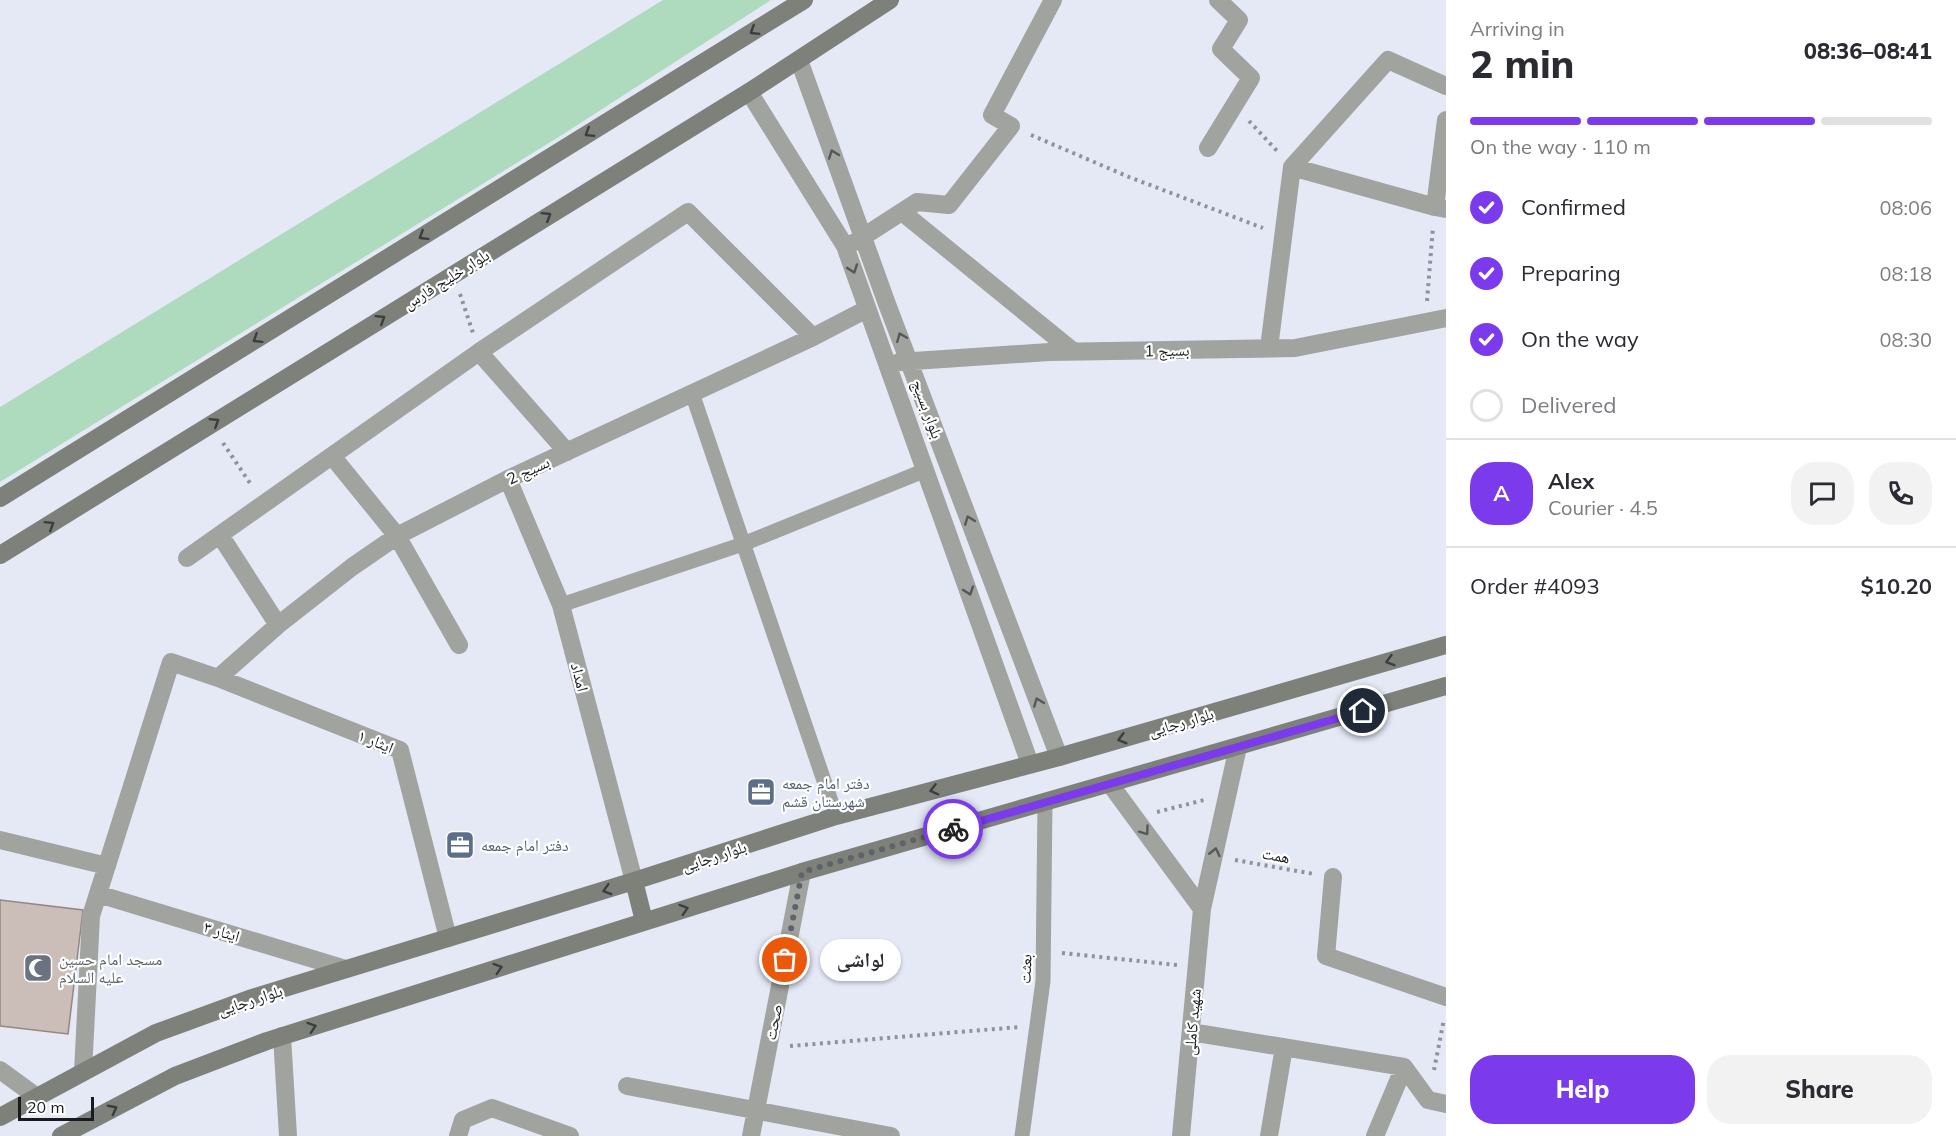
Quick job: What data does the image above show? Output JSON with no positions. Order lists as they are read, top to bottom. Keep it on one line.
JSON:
{"streets":{"main road":["بلوار خلیج فارس","بلوار رجایی"],"street":["بسیج 1","بلوار بسیج","بسیج 2","امداد","ایثار ۱","ایثار ۳","صحت","شهید کاملی"],"lane":["بعثت"],"path":["همت"]},"crossings":[["بلوار خلیج فارس","بلوار بسیج"],["بسیج 1","بلوار بسیج"],["بلوار بسیج","بسیج 2"],["بلوار بسیج","بلوار رجایی"],["بسیج 2","امداد"],["بسیج 2","ایثار ۱"],["امداد","بلوار رجایی"],["بلوار رجایی","ایثار ۱"],["بلوار رجایی","ایثار ۳"],["همت","شهید کاملی"]],"places":{"office":["دفتر امام جمعه شهرستان قشم","دفتر امام جمعه"],"other":["لواشی"],"mosque":["مسجد امام حسین علیه السلام"]},"scale_bar":"20 m","page":{"heading":["2 min","Arriving in","08:36–08:41"],"panel":["Alex","Courier · 4.5","Order #4093","$10.20"],"bar":"On the way · 110 m","list":[["Confirmed","08:06"],["Preparing","08:18"],["On the way","08:30"],"Delivered"],"round":"A","bubble":"لواشی","buttons":["Help","Share"],"scale":"20 m"}}
